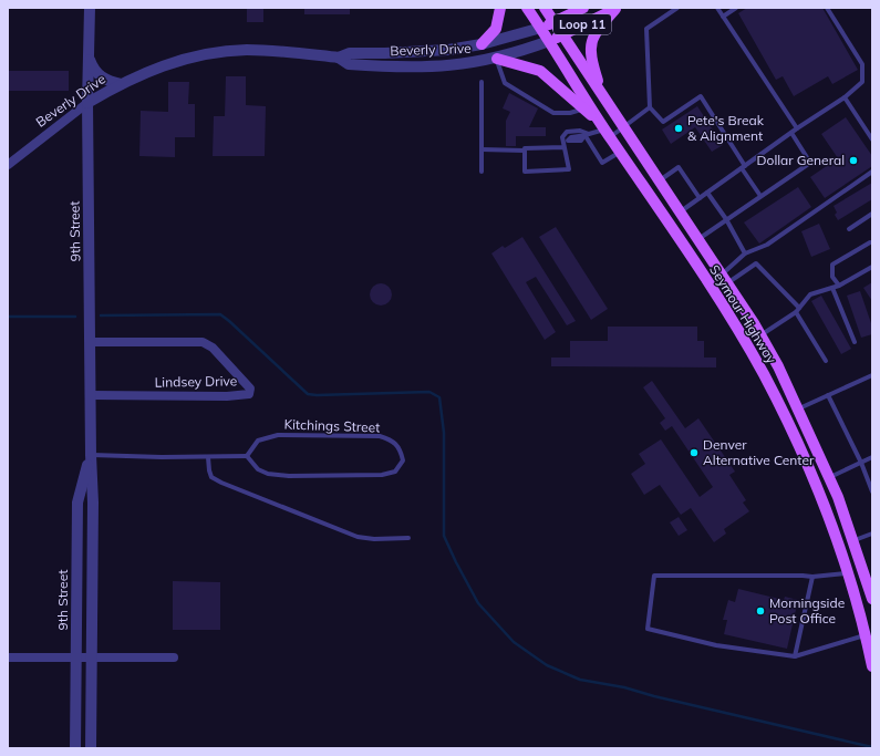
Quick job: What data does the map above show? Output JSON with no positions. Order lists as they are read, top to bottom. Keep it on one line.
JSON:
{"streets":{"main road":["Loop 11","Seymour Highway"],"street":["Beverly Drive","9th Street","Lindsey Drive"],"lane":["Kitchings Street"]},"crossings":[["Loop 11","Beverly Drive"],["Loop 11","Seymour Highway"],["Beverly Drive","9th Street"],["Beverly Drive","Seymour Highway"],["9th Street","Lindsey Drive"]],"places":["Pete's Break & Alignment","Dollar General","Denver Alternative Center","Morningside Post Office"]}
